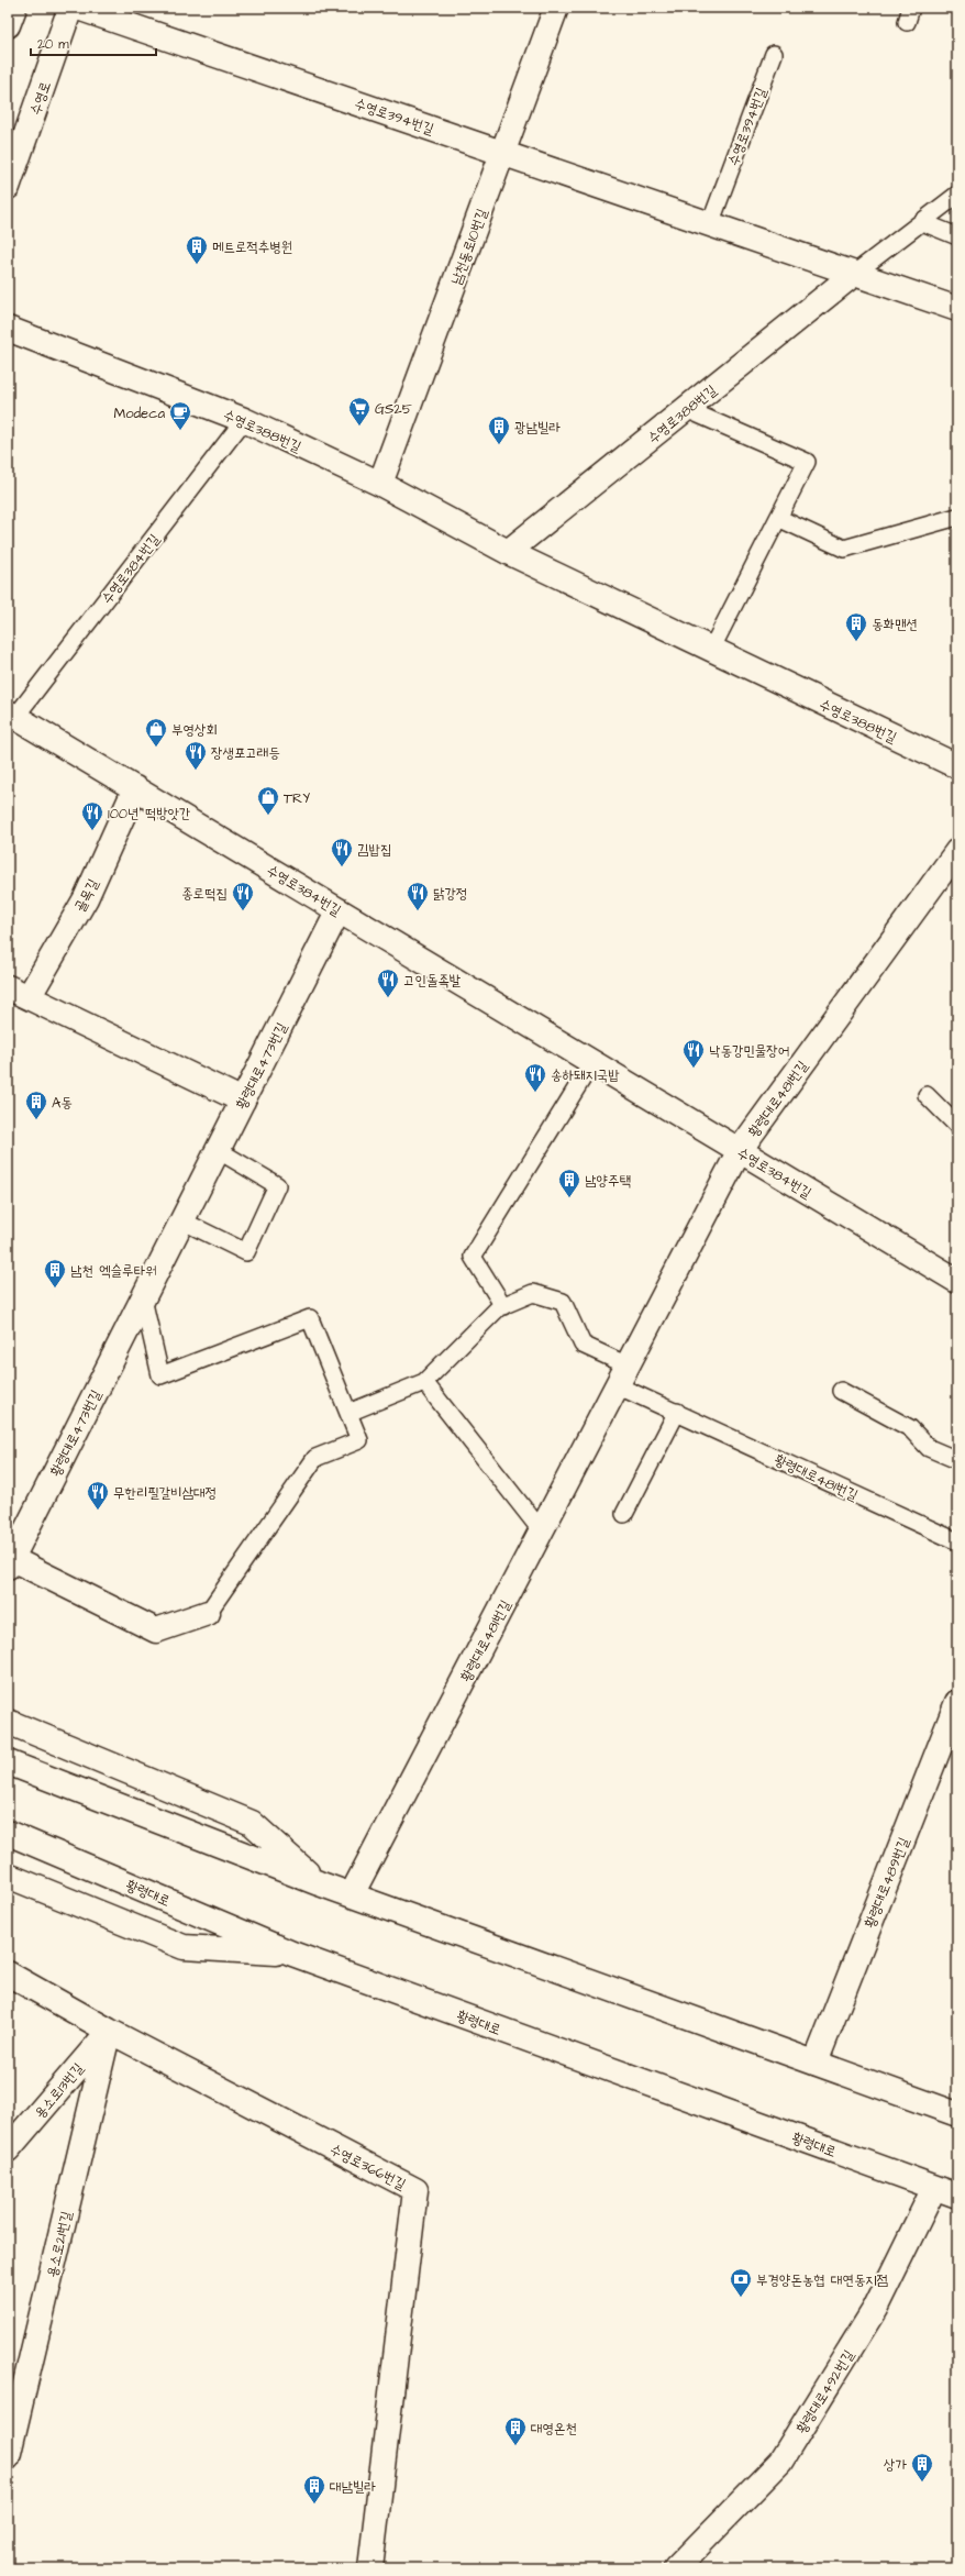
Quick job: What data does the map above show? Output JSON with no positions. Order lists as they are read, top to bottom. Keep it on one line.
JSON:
{"streets":{"street":["수영로","수영로394번길","남천동로10번길","수영로388번길","수영로384번길","골목길","황령대로473번길","황령대로481번길","황령대로489번길","황령대로","용소로13번길","수영로366번길","용소로21번길","황령대로492번길"]},"crossings":[["수영로394번길","남천동로10번길"],["수영로394번길","수영로388번길"],["남천동로10번길","수영로388번길"],["수영로388번길","수영로384번길"],["수영로384번길","골목길"],["수영로384번길","황령대로473번길"],["수영로384번길","황령대로481번길"],["황령대로","황령대로492번길"],["용소로13번길","수영로366번길"],["용소로13번길","용소로21번길"],["수영로366번길","용소로21번길"]],"places":{"building":["메트로적추병원","광남빌라","동화맨션","A동","남양주택","남천 엑슬루타워","대영온천","상가","대남빌라"],"supermarket":["GS25"],"cafe":["Modeca"],"shop":["부영상회","TRY"],"restaurant":["장생포고래등","100년 떡방앗간","김밥집","종로떡집","닭강정","고인돌족발","낙동강민물장어","송하돼지국밥","무한리필갈비삼대정"],"bank":["부경양돈농협 대연동지점"]},"scale_bar":"20 m"}
